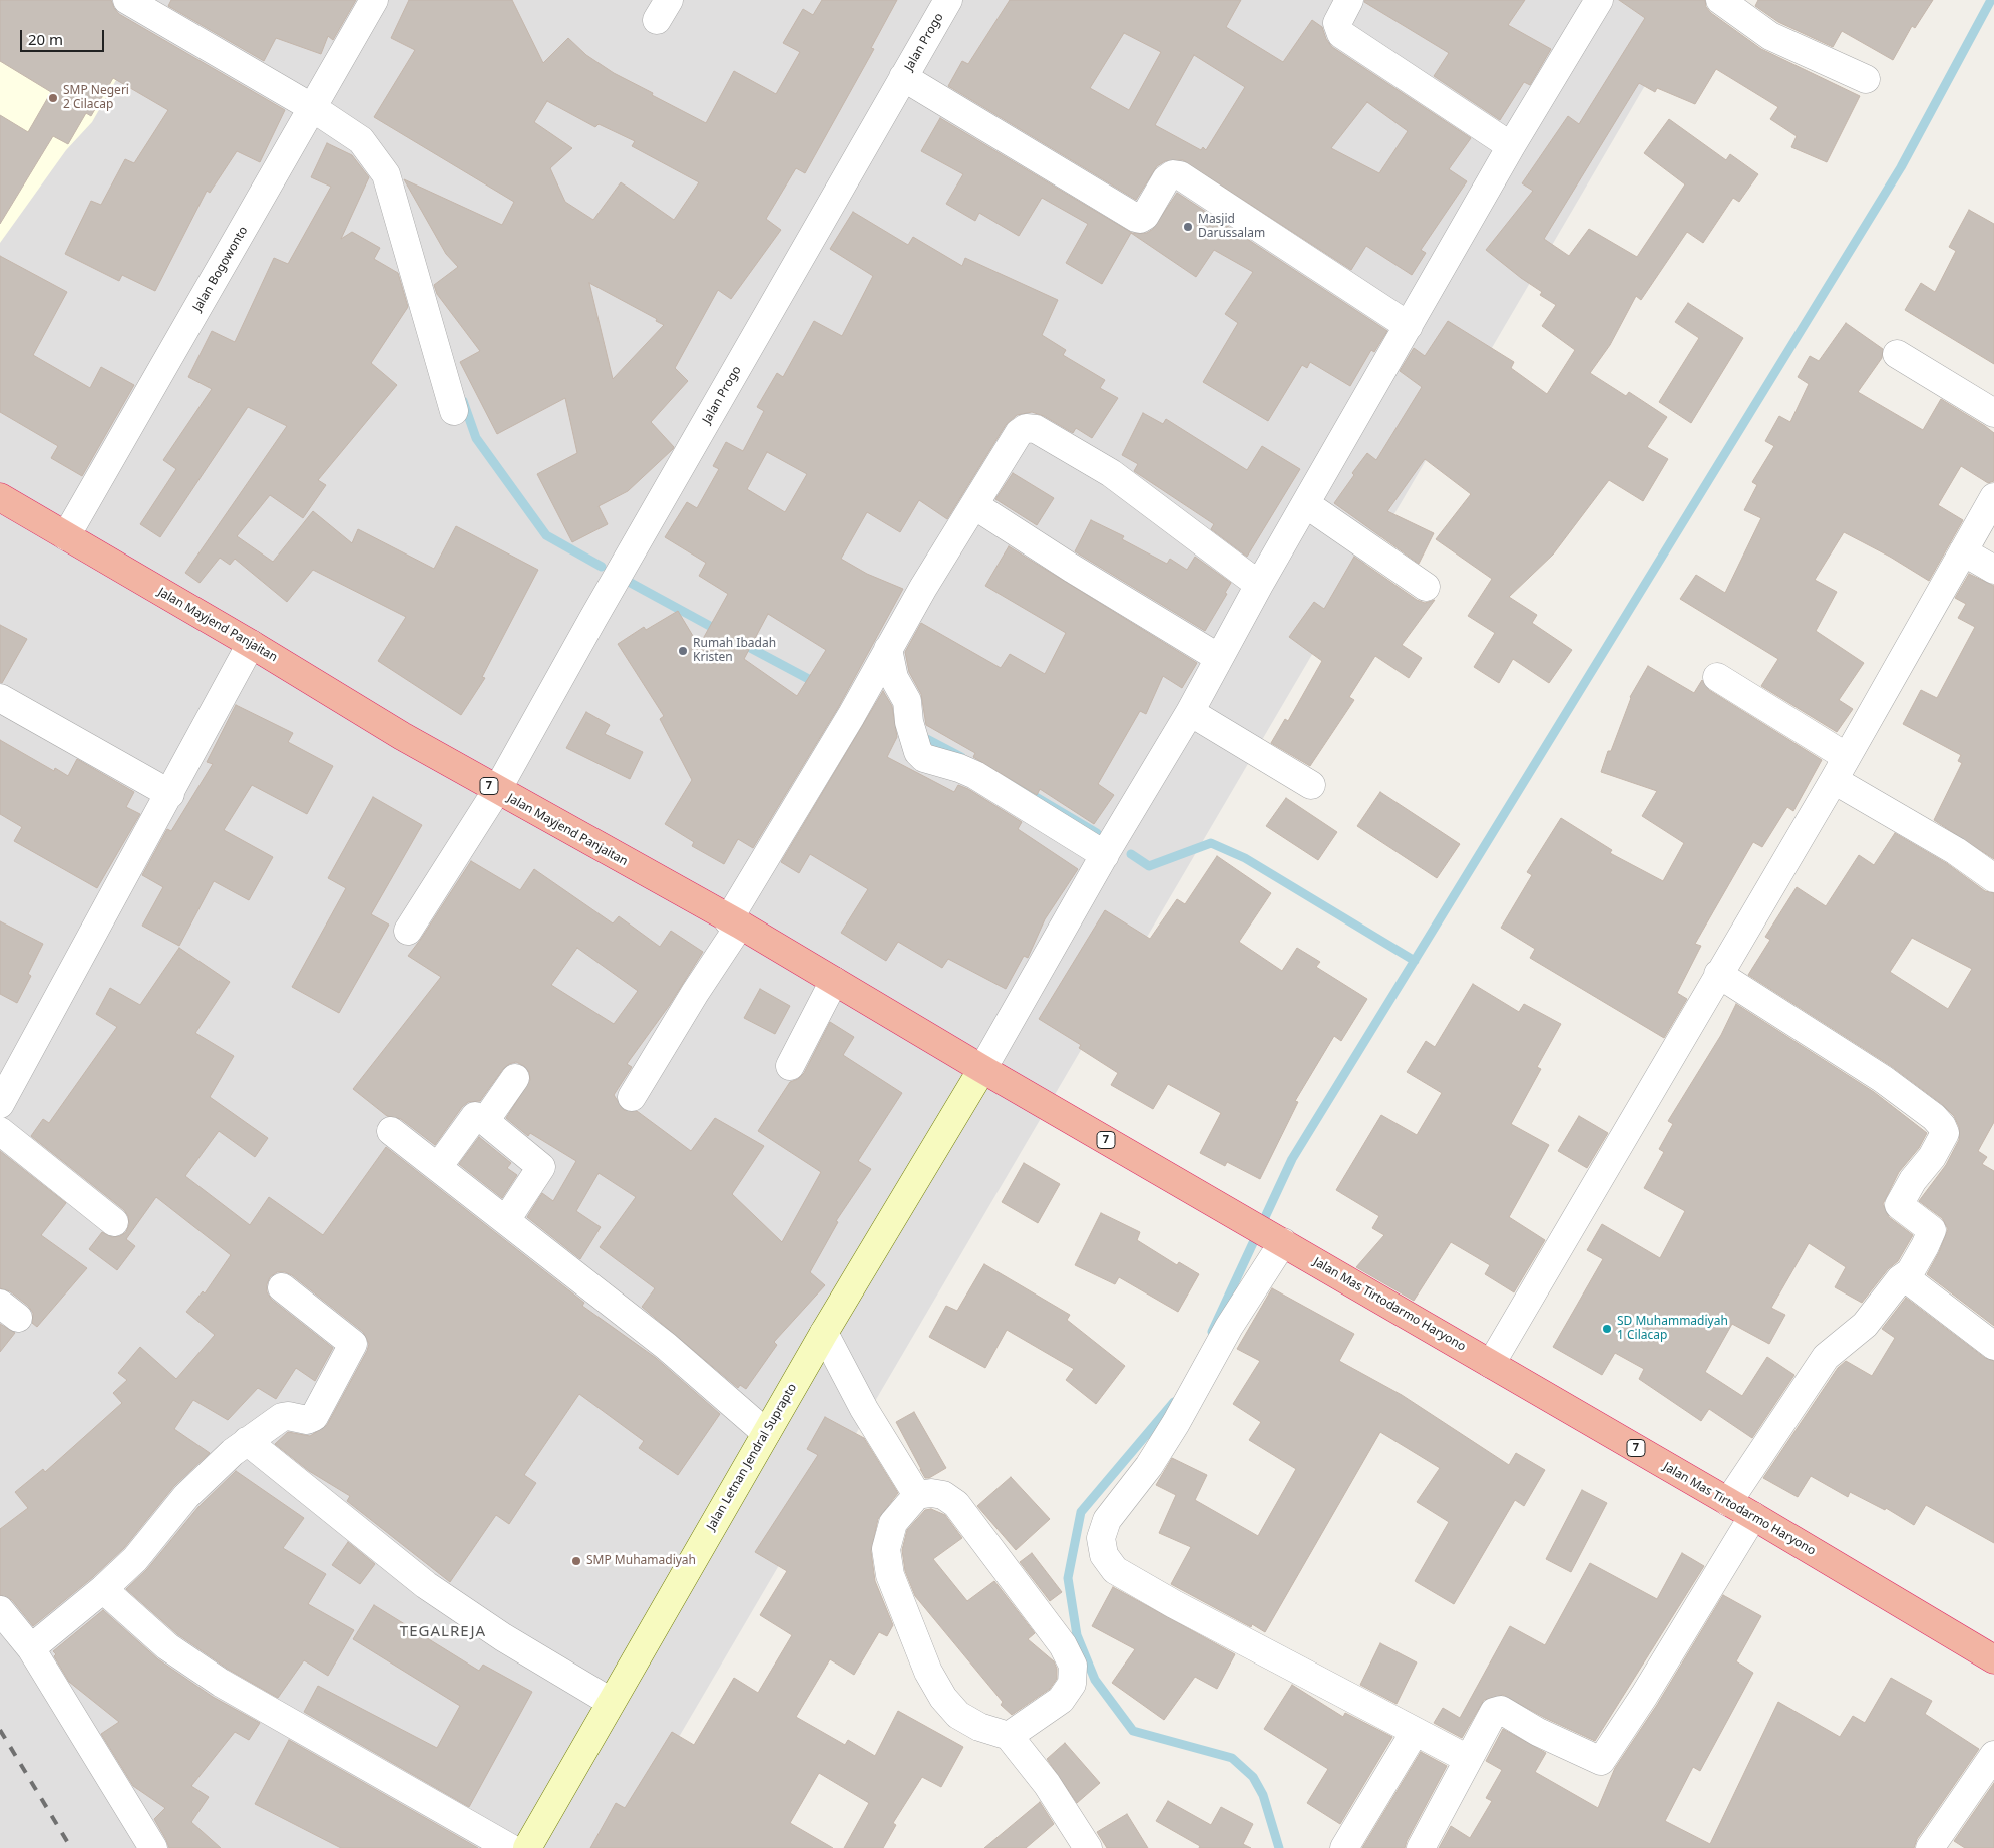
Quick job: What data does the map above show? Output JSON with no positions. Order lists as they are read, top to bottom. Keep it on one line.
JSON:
{"streets":{"highway":["Jalan Mayjend Panjaitan","7","Jalan Mas Tirtodarmo Haryono"],"main road":["Jalan Letnan Jendral Suprapto"],"street":["Jalan Progo","Jalan Bogowonto"]},"crossings":[["Jalan Progo","Jalan Mayjend Panjaitan"],["Jalan Bogowonto","Jalan Mayjend Panjaitan"],["Jalan Mayjend Panjaitan","7"],["Jalan Mayjend Panjaitan","Jalan Letnan Jendral Suprapto"],["7","Jalan Mas Tirtodarmo Haryono"],["7","Jalan Letnan Jendral Suprapto"]],"districts":["TEGALREJA"],"places":["SMP Negeri 2 Cilacap","Masjid Darussalam","Rumah Ibadah Kristen","SD Muhammadiyah 1 Cilacap","SMP Muhamadiyah"],"scale_bar":"20 m"}
